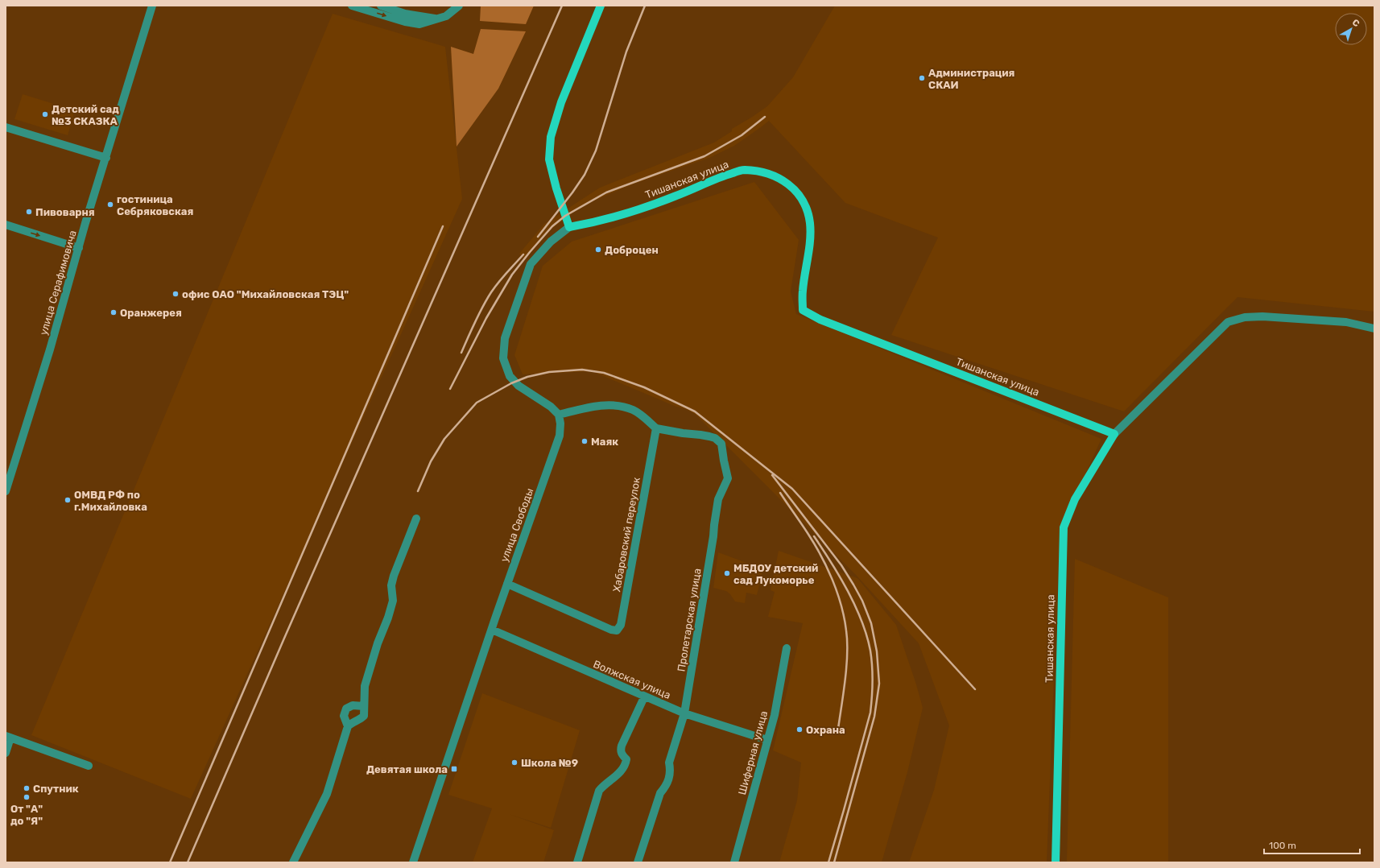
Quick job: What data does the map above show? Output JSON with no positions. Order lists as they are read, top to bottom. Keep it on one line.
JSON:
{"streets":{"main road":["Тишанская улица"],"street":["улица Серафимовича","улица Свободы","Хабаровский переулок","Пролетарская улица","Волжская улица","Шиферная улица"]},"crossings":[["улица Свободы","Хабаровский переулок"],["улица Свободы","Волжская улица"],["Хабаровский переулок","Пролетарская улица"],["Пролетарская улица","Волжская улица"],["Волжская улица","Шиферная улица"]],"places":{"other":["Администрация СКАИ","Детский сад №3 СКАЗКА","гостиница Себряковская","Пивоварня","Доброцен","офис ОАО \"Михайловская ТЭЦ\"","Оранжерея","Mаяк","ОМВД РФ по г.Михайловка","МБДОУ детский сад Лукоморье","Охрана","Школа №9","Спутник","От \"А\" до \"Я\""],"transit":["Девятая школа"]},"scale_bar":"100 m","north":"top right"}
